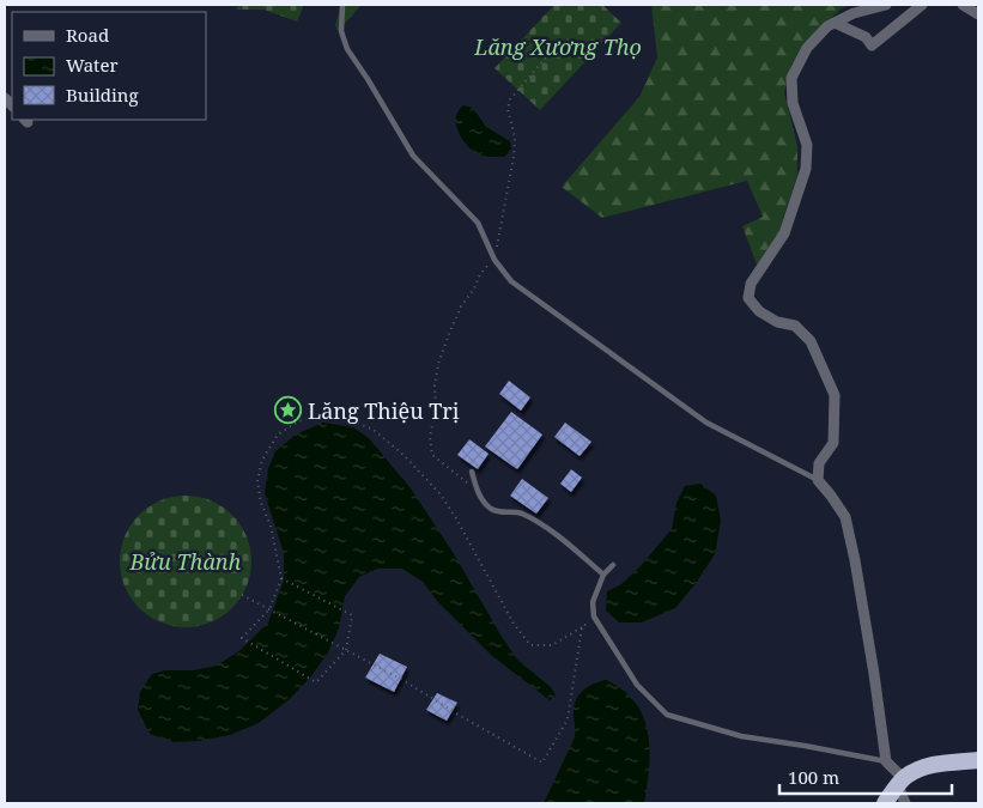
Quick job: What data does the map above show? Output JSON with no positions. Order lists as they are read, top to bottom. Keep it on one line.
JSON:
{"parks":["Lăng Xương Thọ","Bửu Thành"],"places":{"place":["Lăng Thiệu Trị"]},"legend":["Road","Water","Building"],"scale_bar":"100 m"}
